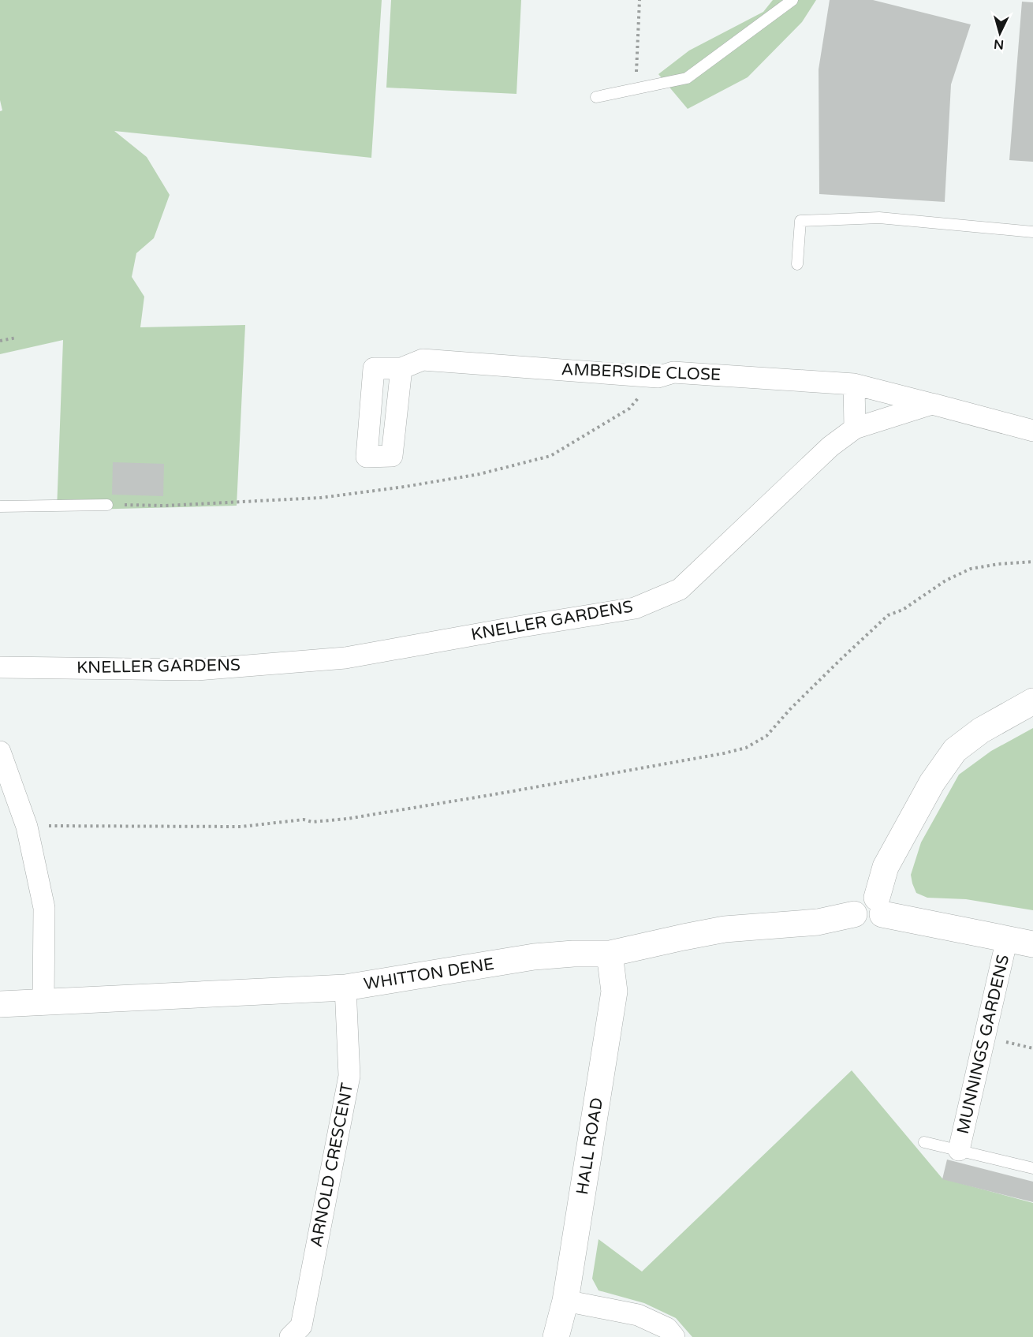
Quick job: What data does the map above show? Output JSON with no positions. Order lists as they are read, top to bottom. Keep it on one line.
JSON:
{"streets":{"street":["AMBERSIDE CLOSE","KNELLER GARDENS","WHITTON DENE","MUNNINGS GARDENS","HALL ROAD","ARNOLD CRESCENT"]},"crossings":[["AMBERSIDE CLOSE","KNELLER GARDENS"],["WHITTON DENE","MUNNINGS GARDENS"],["WHITTON DENE","HALL ROAD"],["WHITTON DENE","ARNOLD CRESCENT"]],"north":"bottom"}
